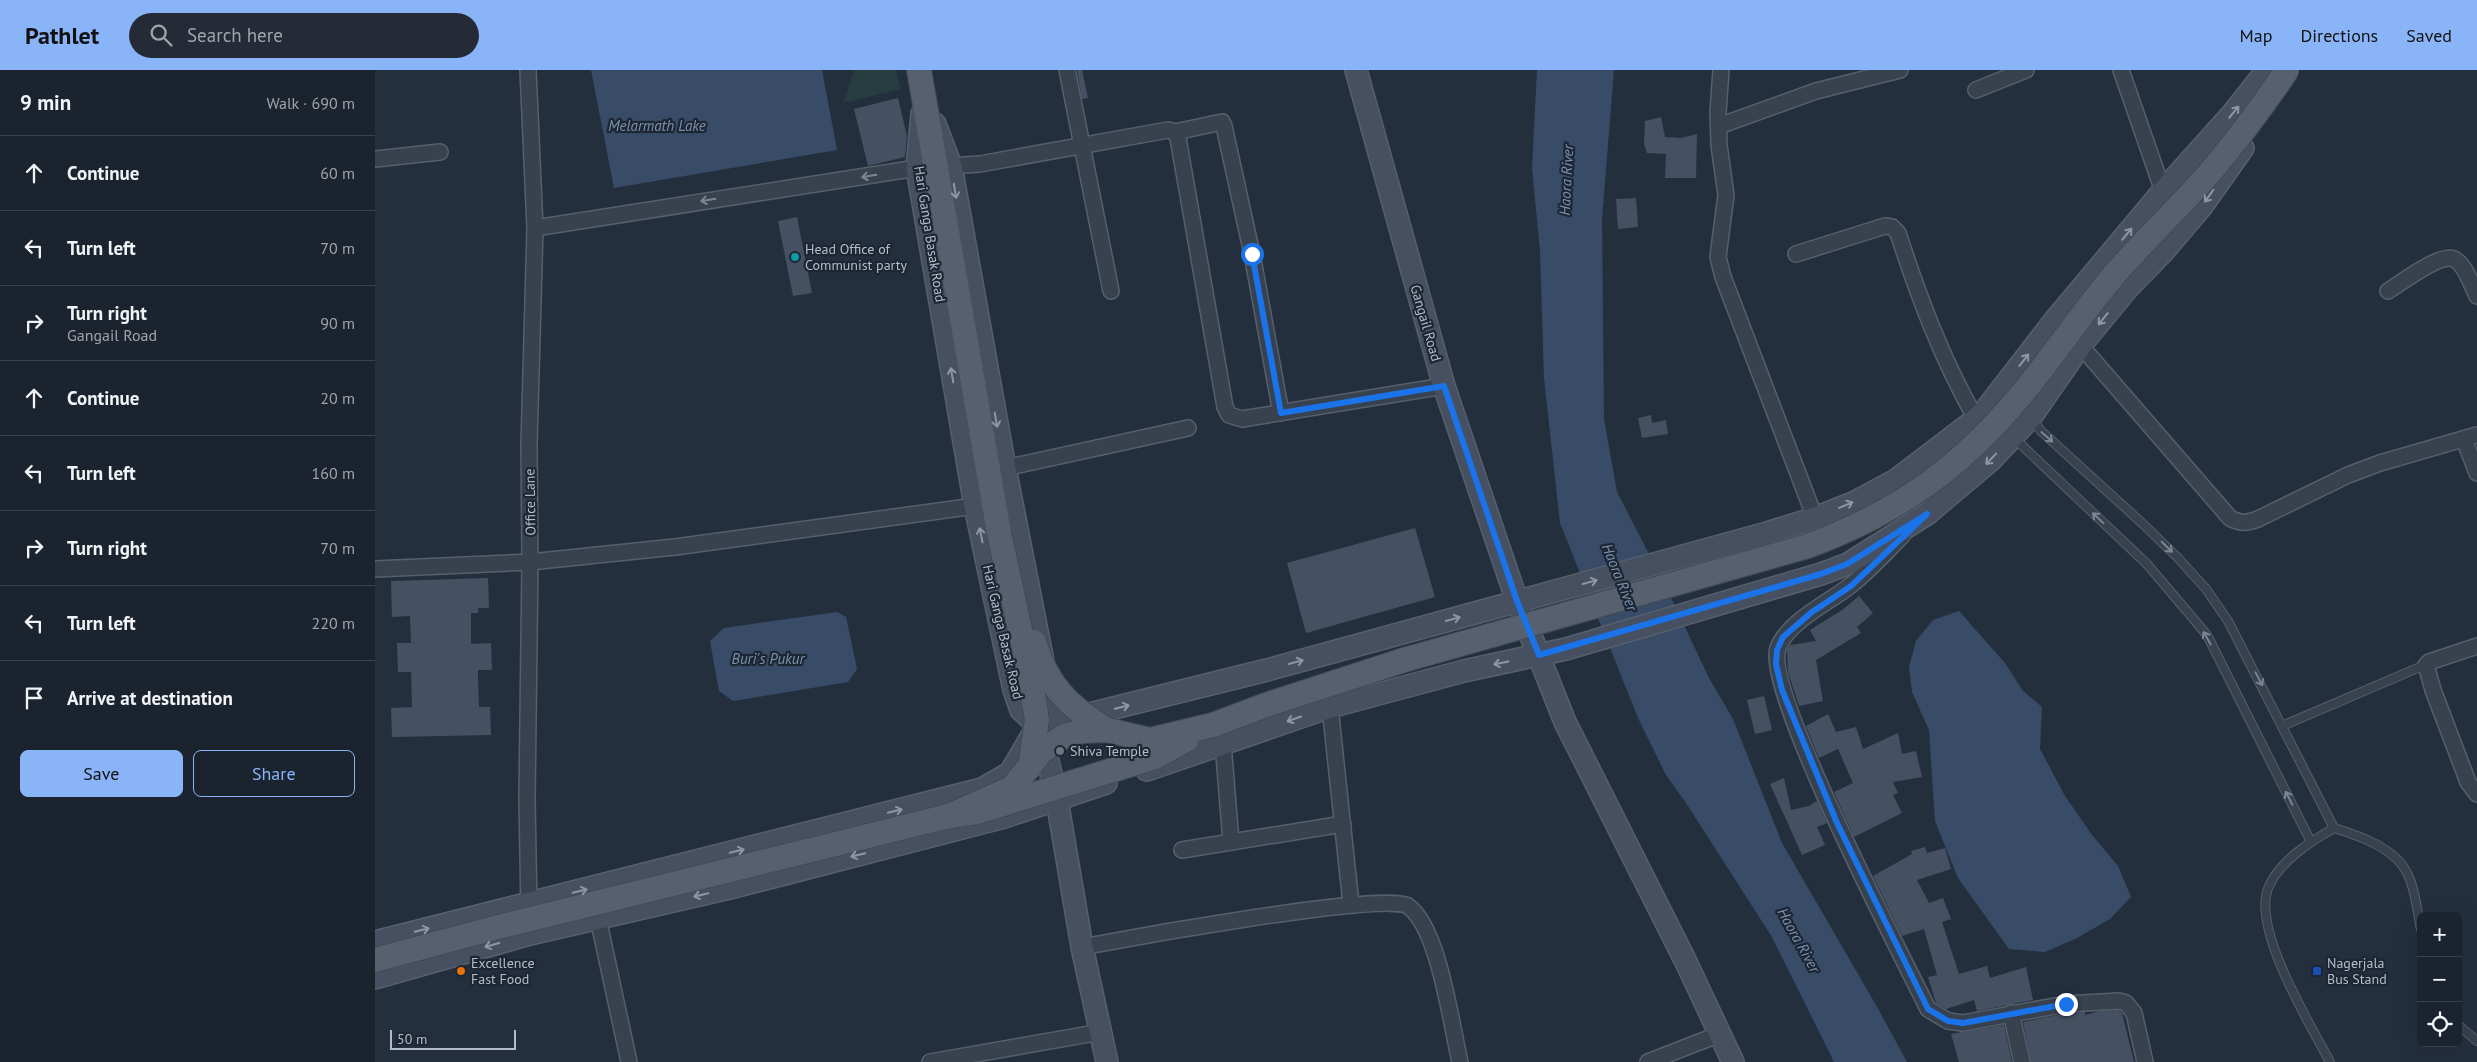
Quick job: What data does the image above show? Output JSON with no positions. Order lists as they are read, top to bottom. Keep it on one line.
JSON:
{"streets":{"street":["Hari Ganga Basak Road","Gangail Road","Office Lane"]},"water":["Melarmath Lake","Haora River","Buri's Pukur"],"places":{"other":["Head Office of Communist party","Shiva Temple","Excellence Fast Food"],"transit":["Nagerjala Bus Stand"]},"scale_bar":"50 m","page":{"header":"Pathlet","search":"Search here","nav":["Map","Directions","Saved"],"heading":["9 min","Walk · 690 m"],"list":[["Continue","60 m"],["Turn left","70 m"],["Turn right","Gangail Road","90 m"],["Continue","20 m"],["Turn left","160 m"],["Turn right","70 m"],["Turn left","220 m"],"Arrive at destination"],"buttons":["Save","Share"],"map_buttons":["+","−"],"scale":"50 m"}}
